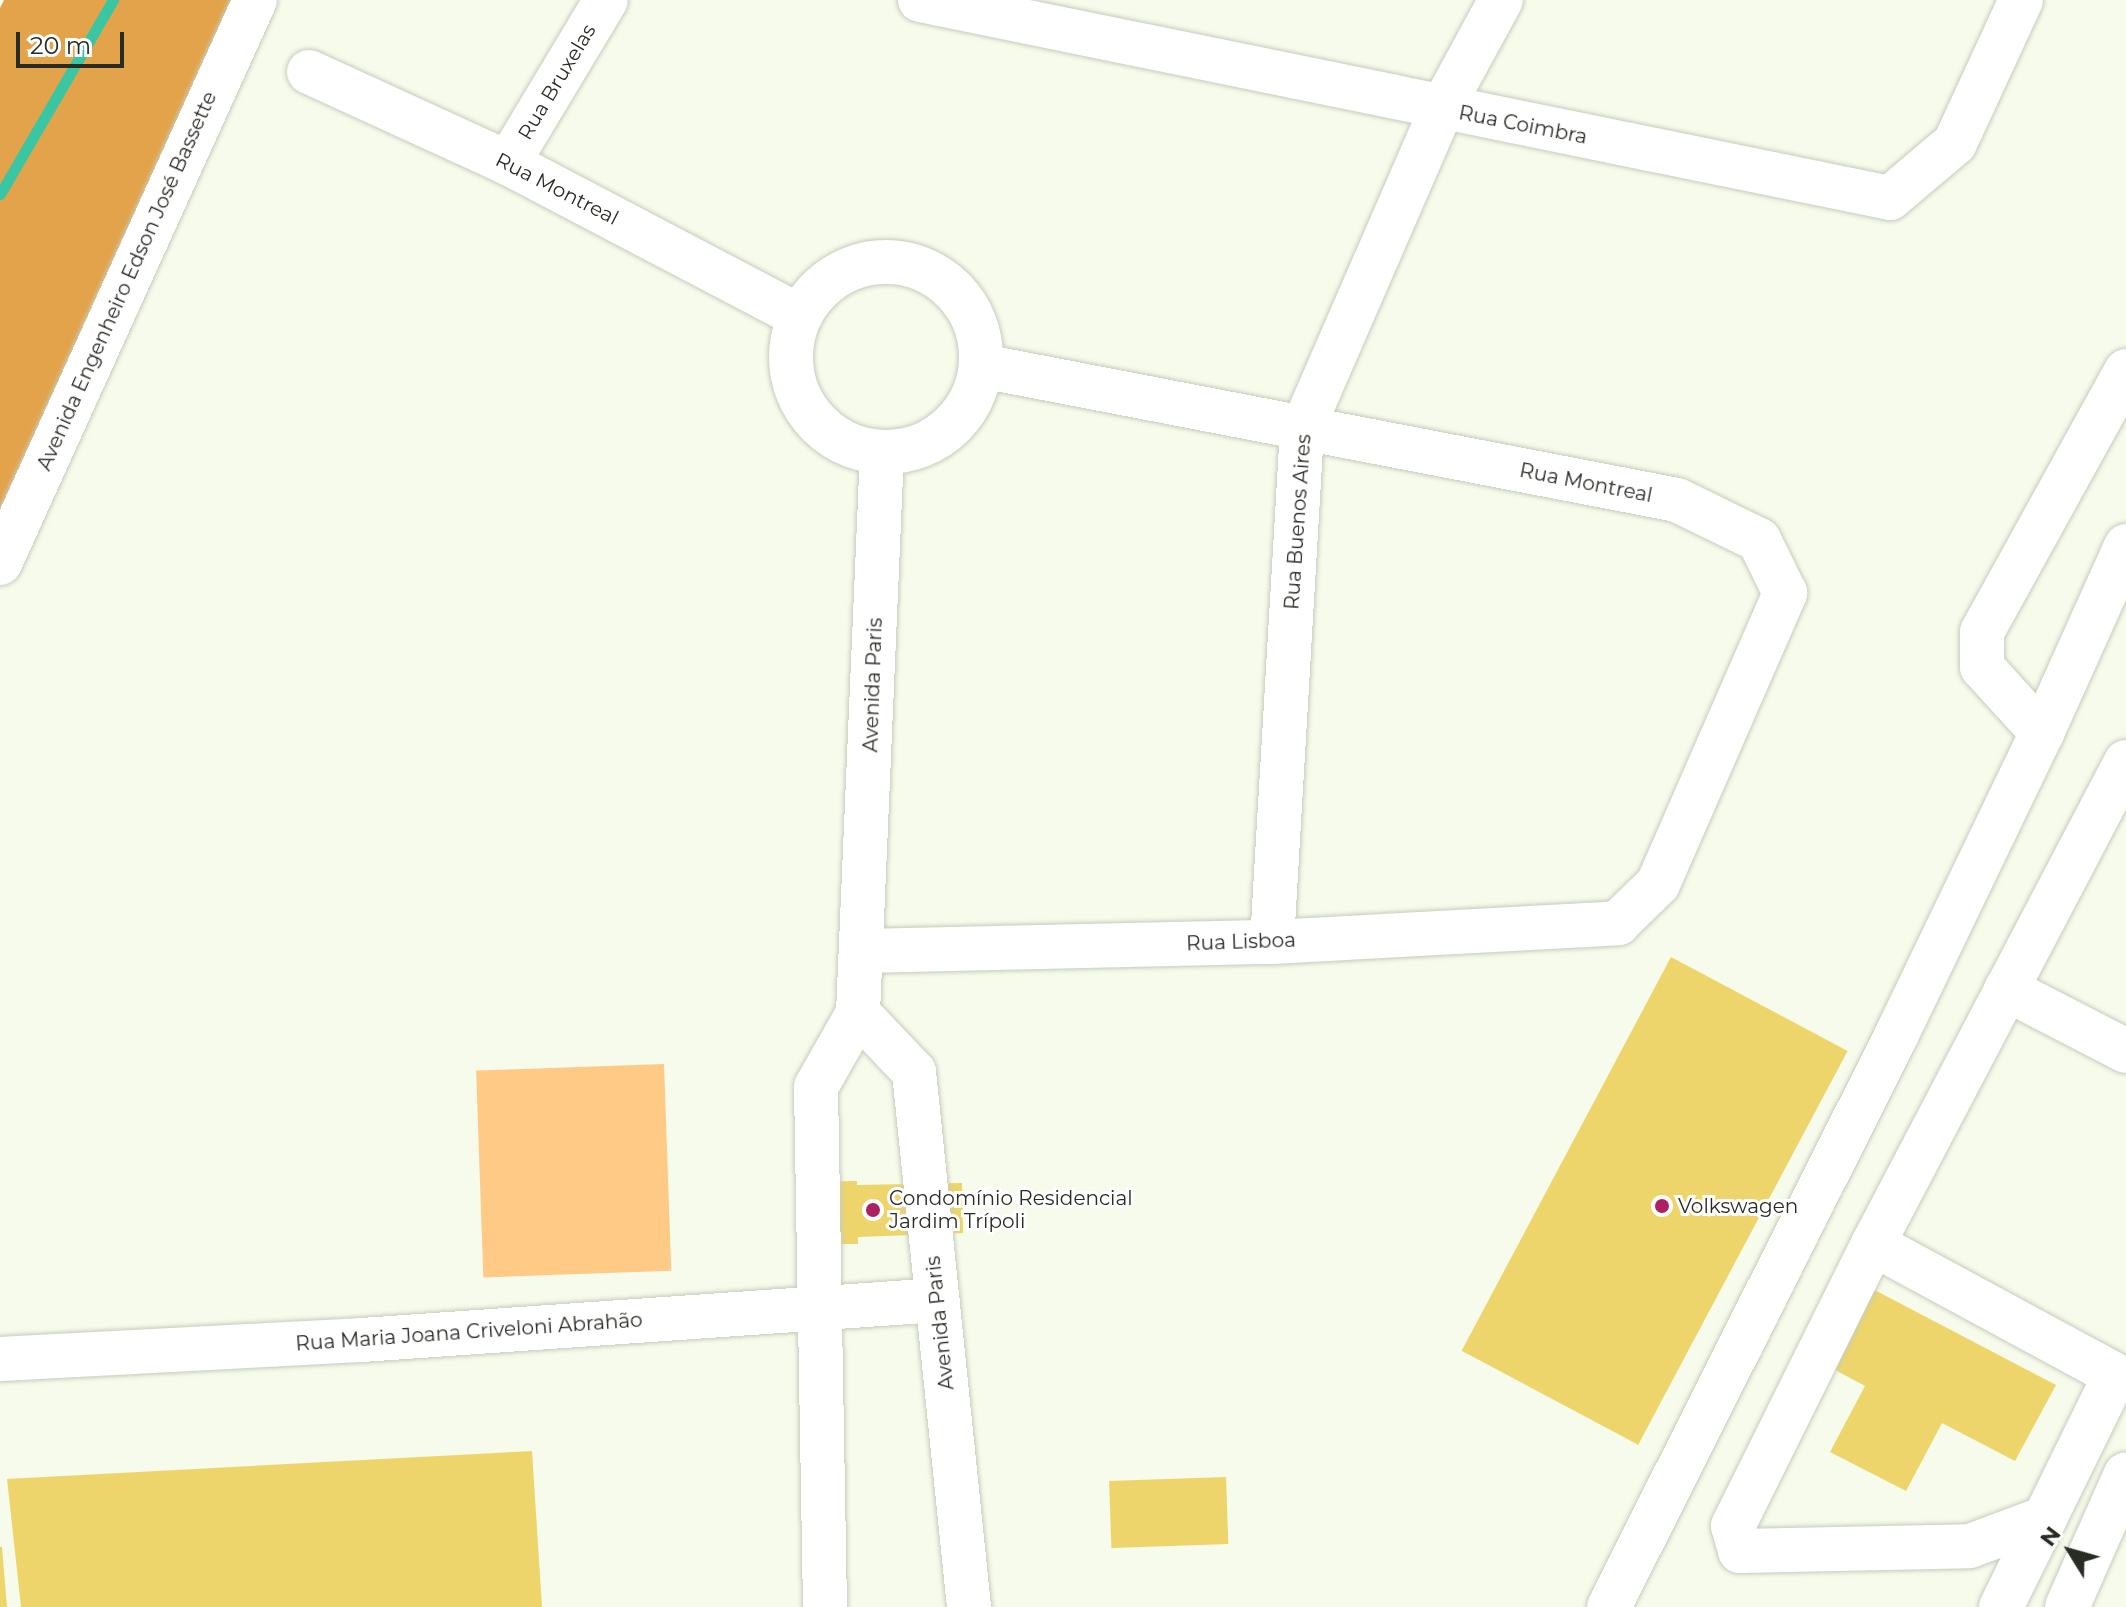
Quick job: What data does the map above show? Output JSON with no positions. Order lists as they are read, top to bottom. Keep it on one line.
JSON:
{"streets":{"street":["Rua Bruxelas","Rua Coimbra","Rua Montreal","Avenida Engenheiro Edson José Bassette","Rua Buenos Aires","Avenida Paris","Rua Lisboa","Rua Maria Joana Criveloni Abrahão"]},"crossings":[["Rua Bruxelas","Rua Montreal"],["Rua Coimbra","Rua Buenos Aires"],["Rua Montreal","Rua Buenos Aires"],["Rua Montreal","Avenida Paris"],["Rua Montreal","Rua Lisboa"],["Rua Buenos Aires","Rua Lisboa"],["Avenida Paris","Rua Lisboa"],["Avenida Paris","Rua Maria Joana Criveloni Abrahão"]],"places":["Volkswagen","Condomínio Residencial Jardim Trípoli"],"scale_bar":"20 m","north":"top left"}
